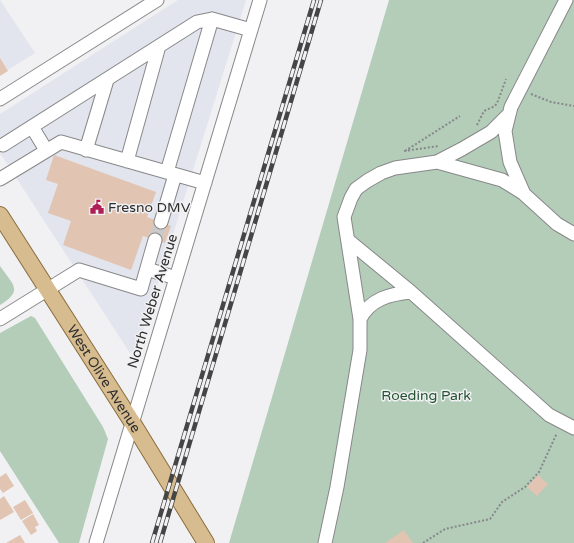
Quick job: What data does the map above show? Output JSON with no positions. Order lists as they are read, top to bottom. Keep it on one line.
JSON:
{"streets":{"main road":["West Olive Avenue"],"street":["North Weber Avenue"]},"crossings":[["North Weber Avenue","West Olive Avenue"]],"parks":["Roeding Park"],"places":{"public building":["Fresno DMV"]}}
